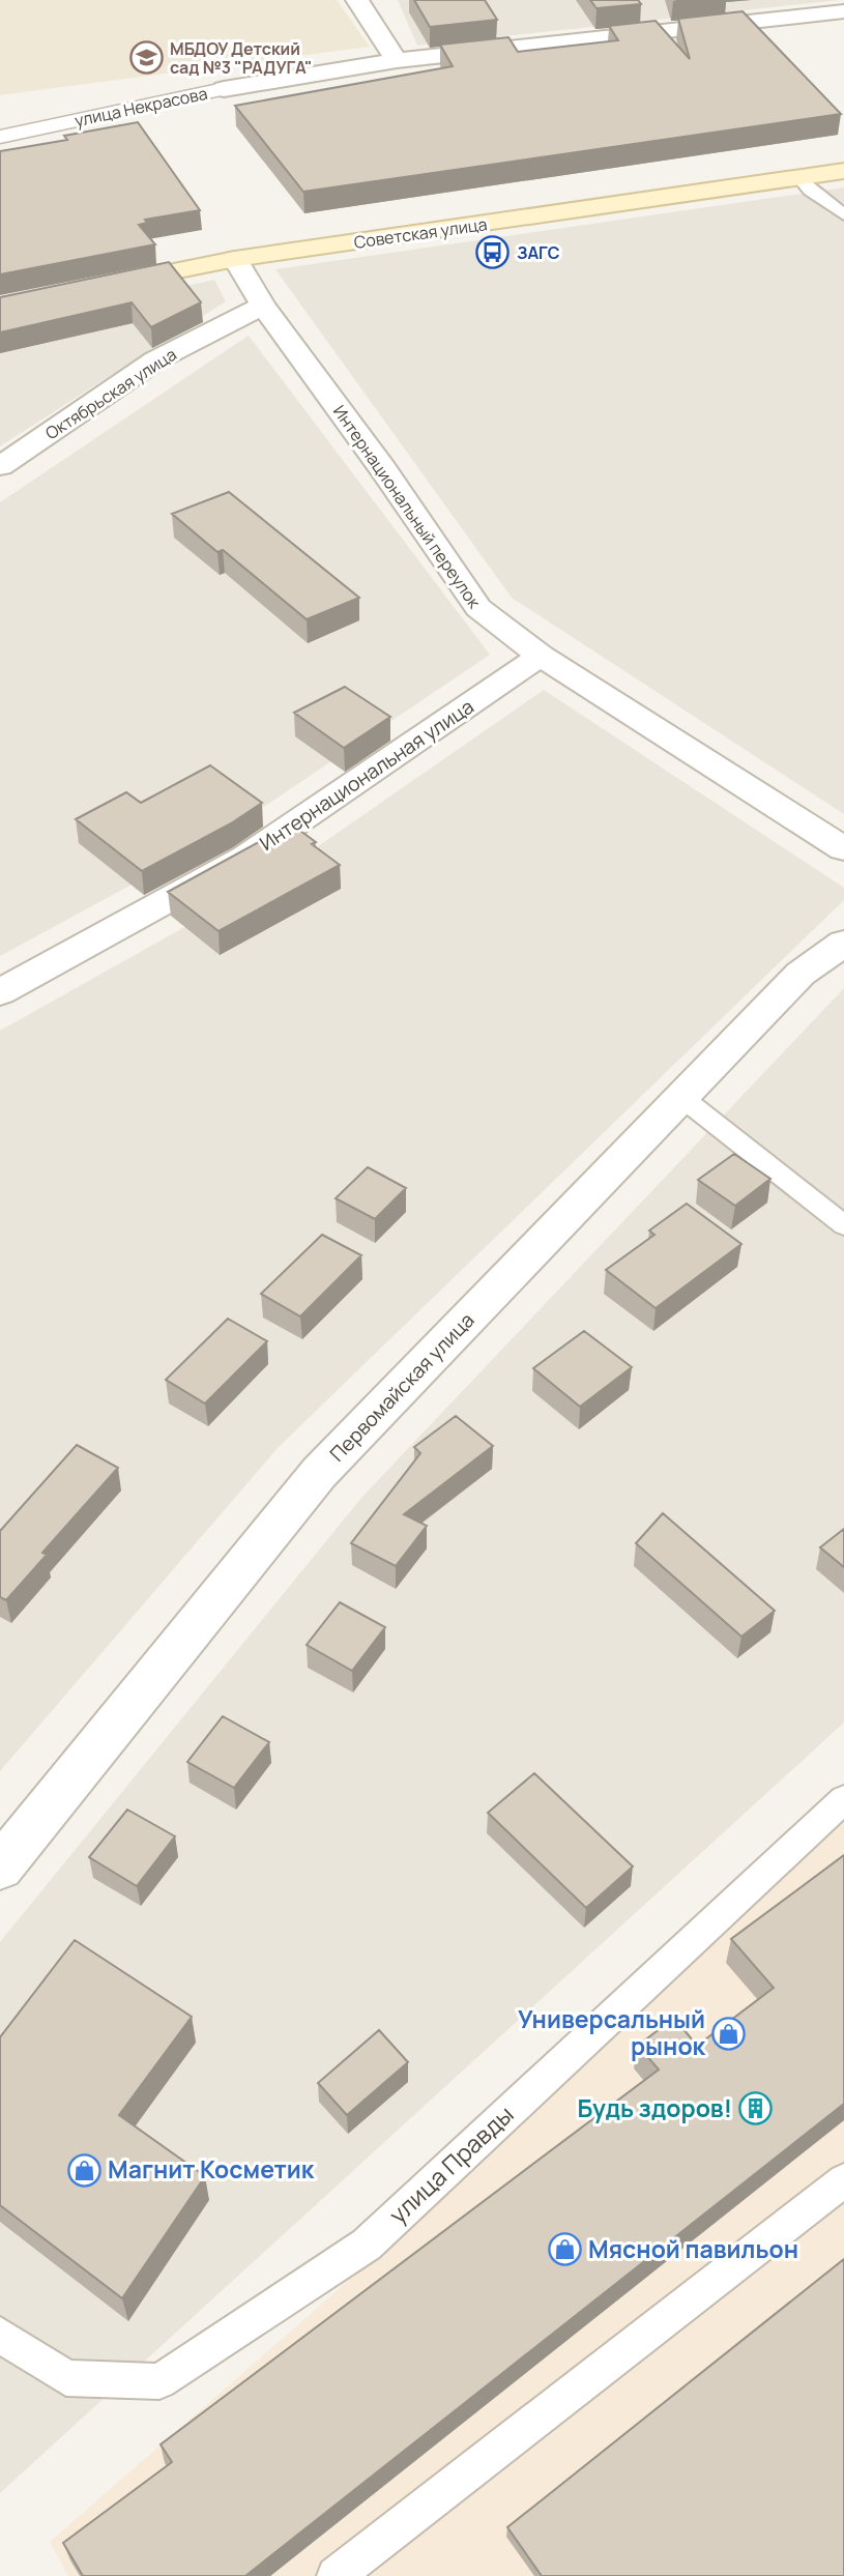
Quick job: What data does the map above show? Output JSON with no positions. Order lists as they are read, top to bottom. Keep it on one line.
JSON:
{"streets":{"main road":["Советская улица"],"street":["улица Некрасова","Октябрьская улица","Интернациональный переулок","Интернациональная улица","Первомайская улица"],"lane":["улица Правды"]},"crossings":[["Советская улица","Интернациональный переулок"],["Октябрьская улица","Интернациональный переулок"],["Интернациональный переулок","Интернациональная улица"]],"places":{"school or university":["МБДОУ Детский сад №3 \"РАДУГА\""],"bus stop":["ЗАГС"],"shop":["Универсальный рынок","Магнит Косметик","Мясной павильон"],"building":["Будь здоров!"]}}
